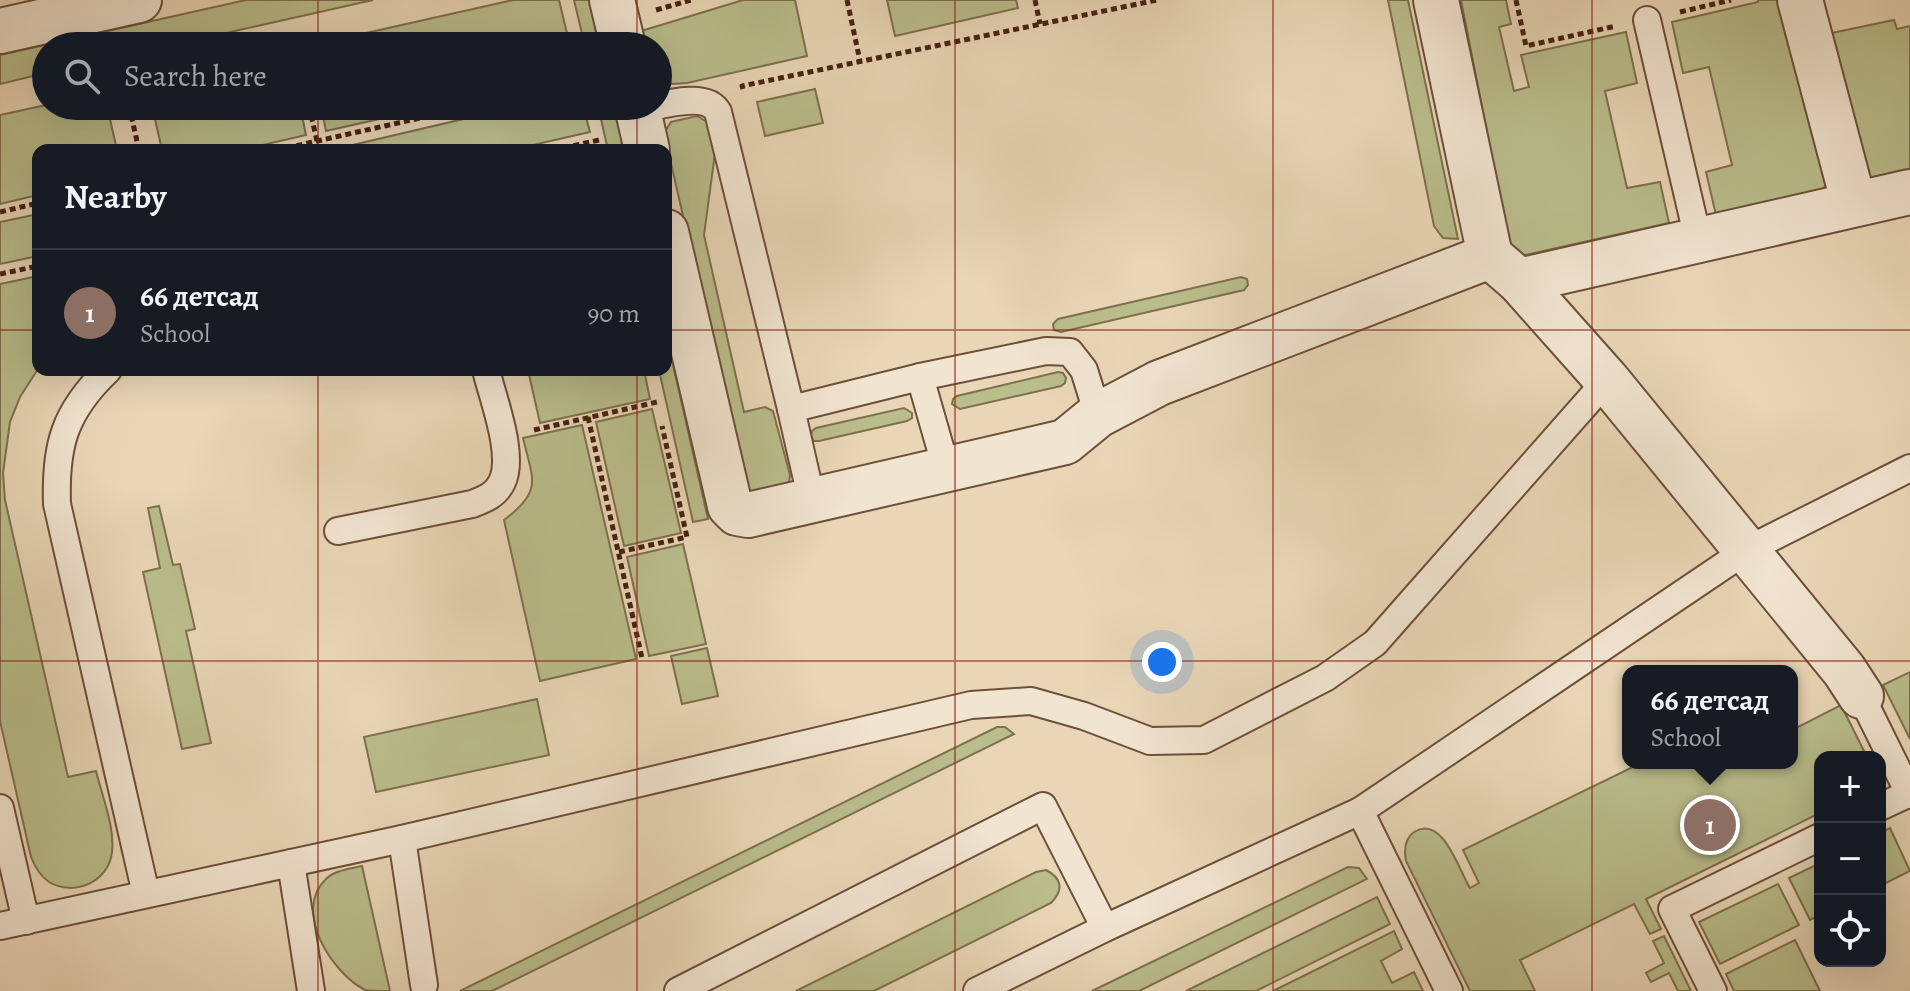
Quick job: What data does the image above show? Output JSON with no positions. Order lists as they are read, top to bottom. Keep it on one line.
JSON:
{"page":{"search":"Search here","heading":"Nearby","list":[{"mark":"1","name":"66 детсад","note":"School","value":"90 m"}],"popup":["66 детсад","School"],"map_buttons":["+","−"],"pins":"1"}}
